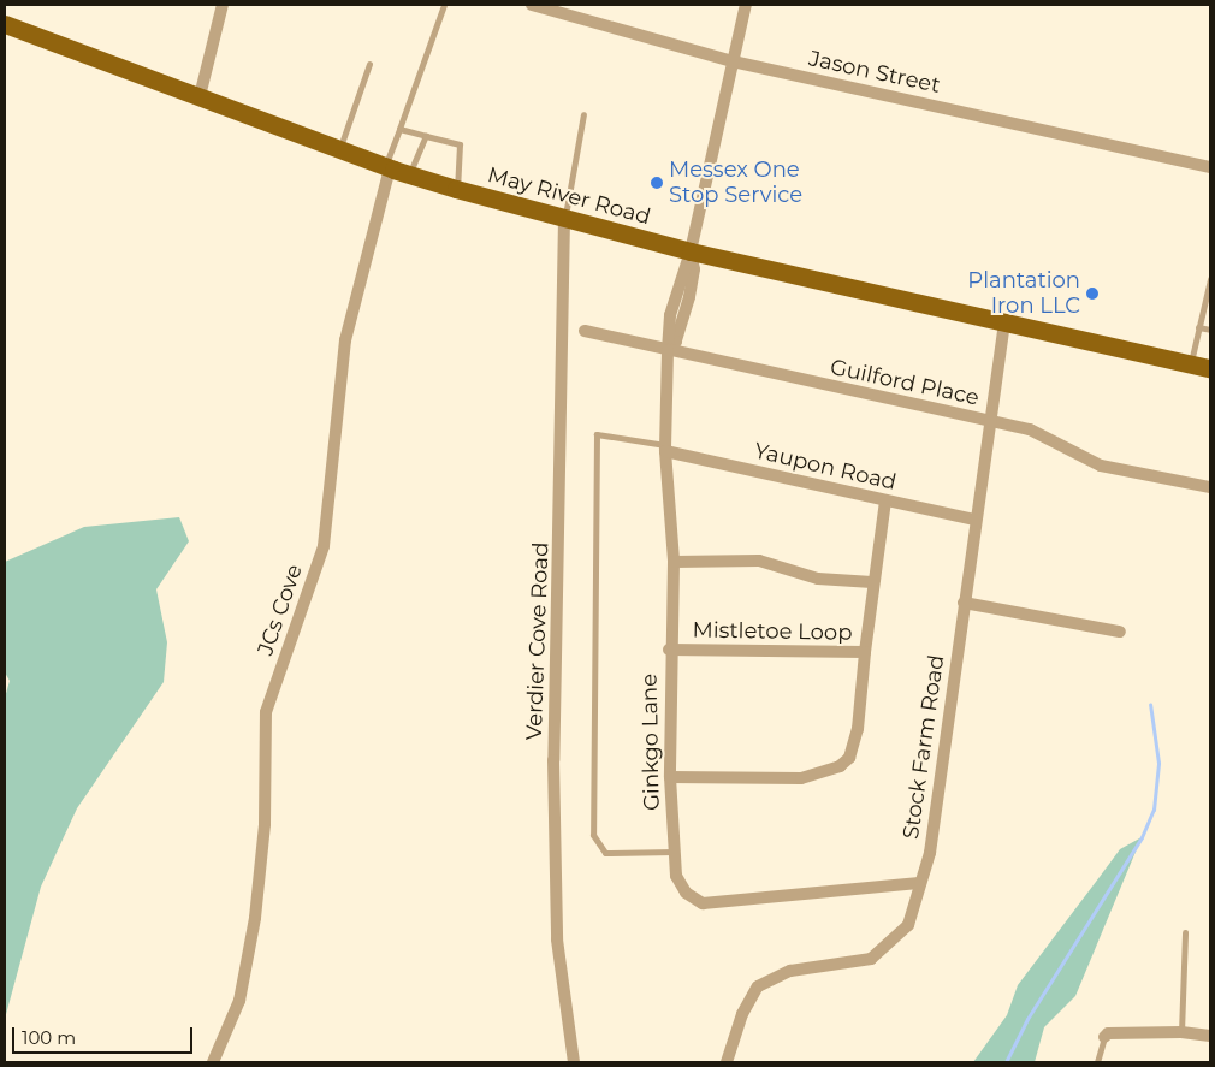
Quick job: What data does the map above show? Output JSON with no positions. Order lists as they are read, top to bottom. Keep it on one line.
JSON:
{"streets":{"main road":["May River Road"],"street":["Jason Street","Guilford Place","Yaupon Road","JCs Cove","Mistletoe Loop","Verdier Cove Road","Ginkgo Lane","Stock Farm Road"]},"crossings":[["Jason Street","Ginkgo Lane"],["May River Road","JCs Cove"],["May River Road","Verdier Cove Road"],["May River Road","Ginkgo Lane"],["May River Road","Stock Farm Road"],["Guilford Place","Ginkgo Lane"],["Guilford Place","Stock Farm Road"],["Yaupon Road","Mistletoe Loop"],["Yaupon Road","Ginkgo Lane"],["Yaupon Road","Stock Farm Road"],["Mistletoe Loop","Ginkgo Lane"],["Ginkgo Lane","Stock Farm Road"]],"places":["Messex One Stop Service","Plantation Iron LLC"],"scale_bar":"100 m"}
